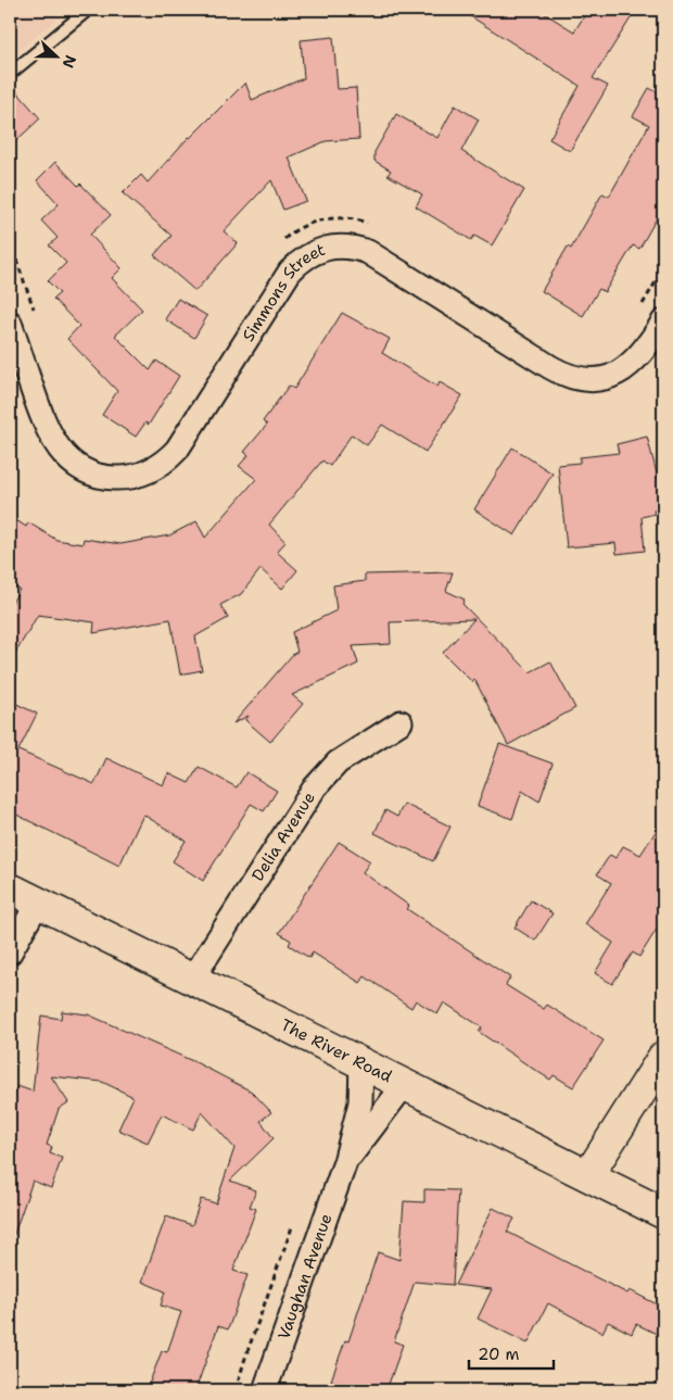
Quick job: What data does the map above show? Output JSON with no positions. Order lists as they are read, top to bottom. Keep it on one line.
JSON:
{"streets":{"main road":["The River Road"],"street":["Simmons Street","Delia Avenue","Vaughan Avenue"]},"crossings":[["Delia Avenue","The River Road"],["The River Road","Vaughan Avenue"]],"scale_bar":"20 m","north":"right"}
